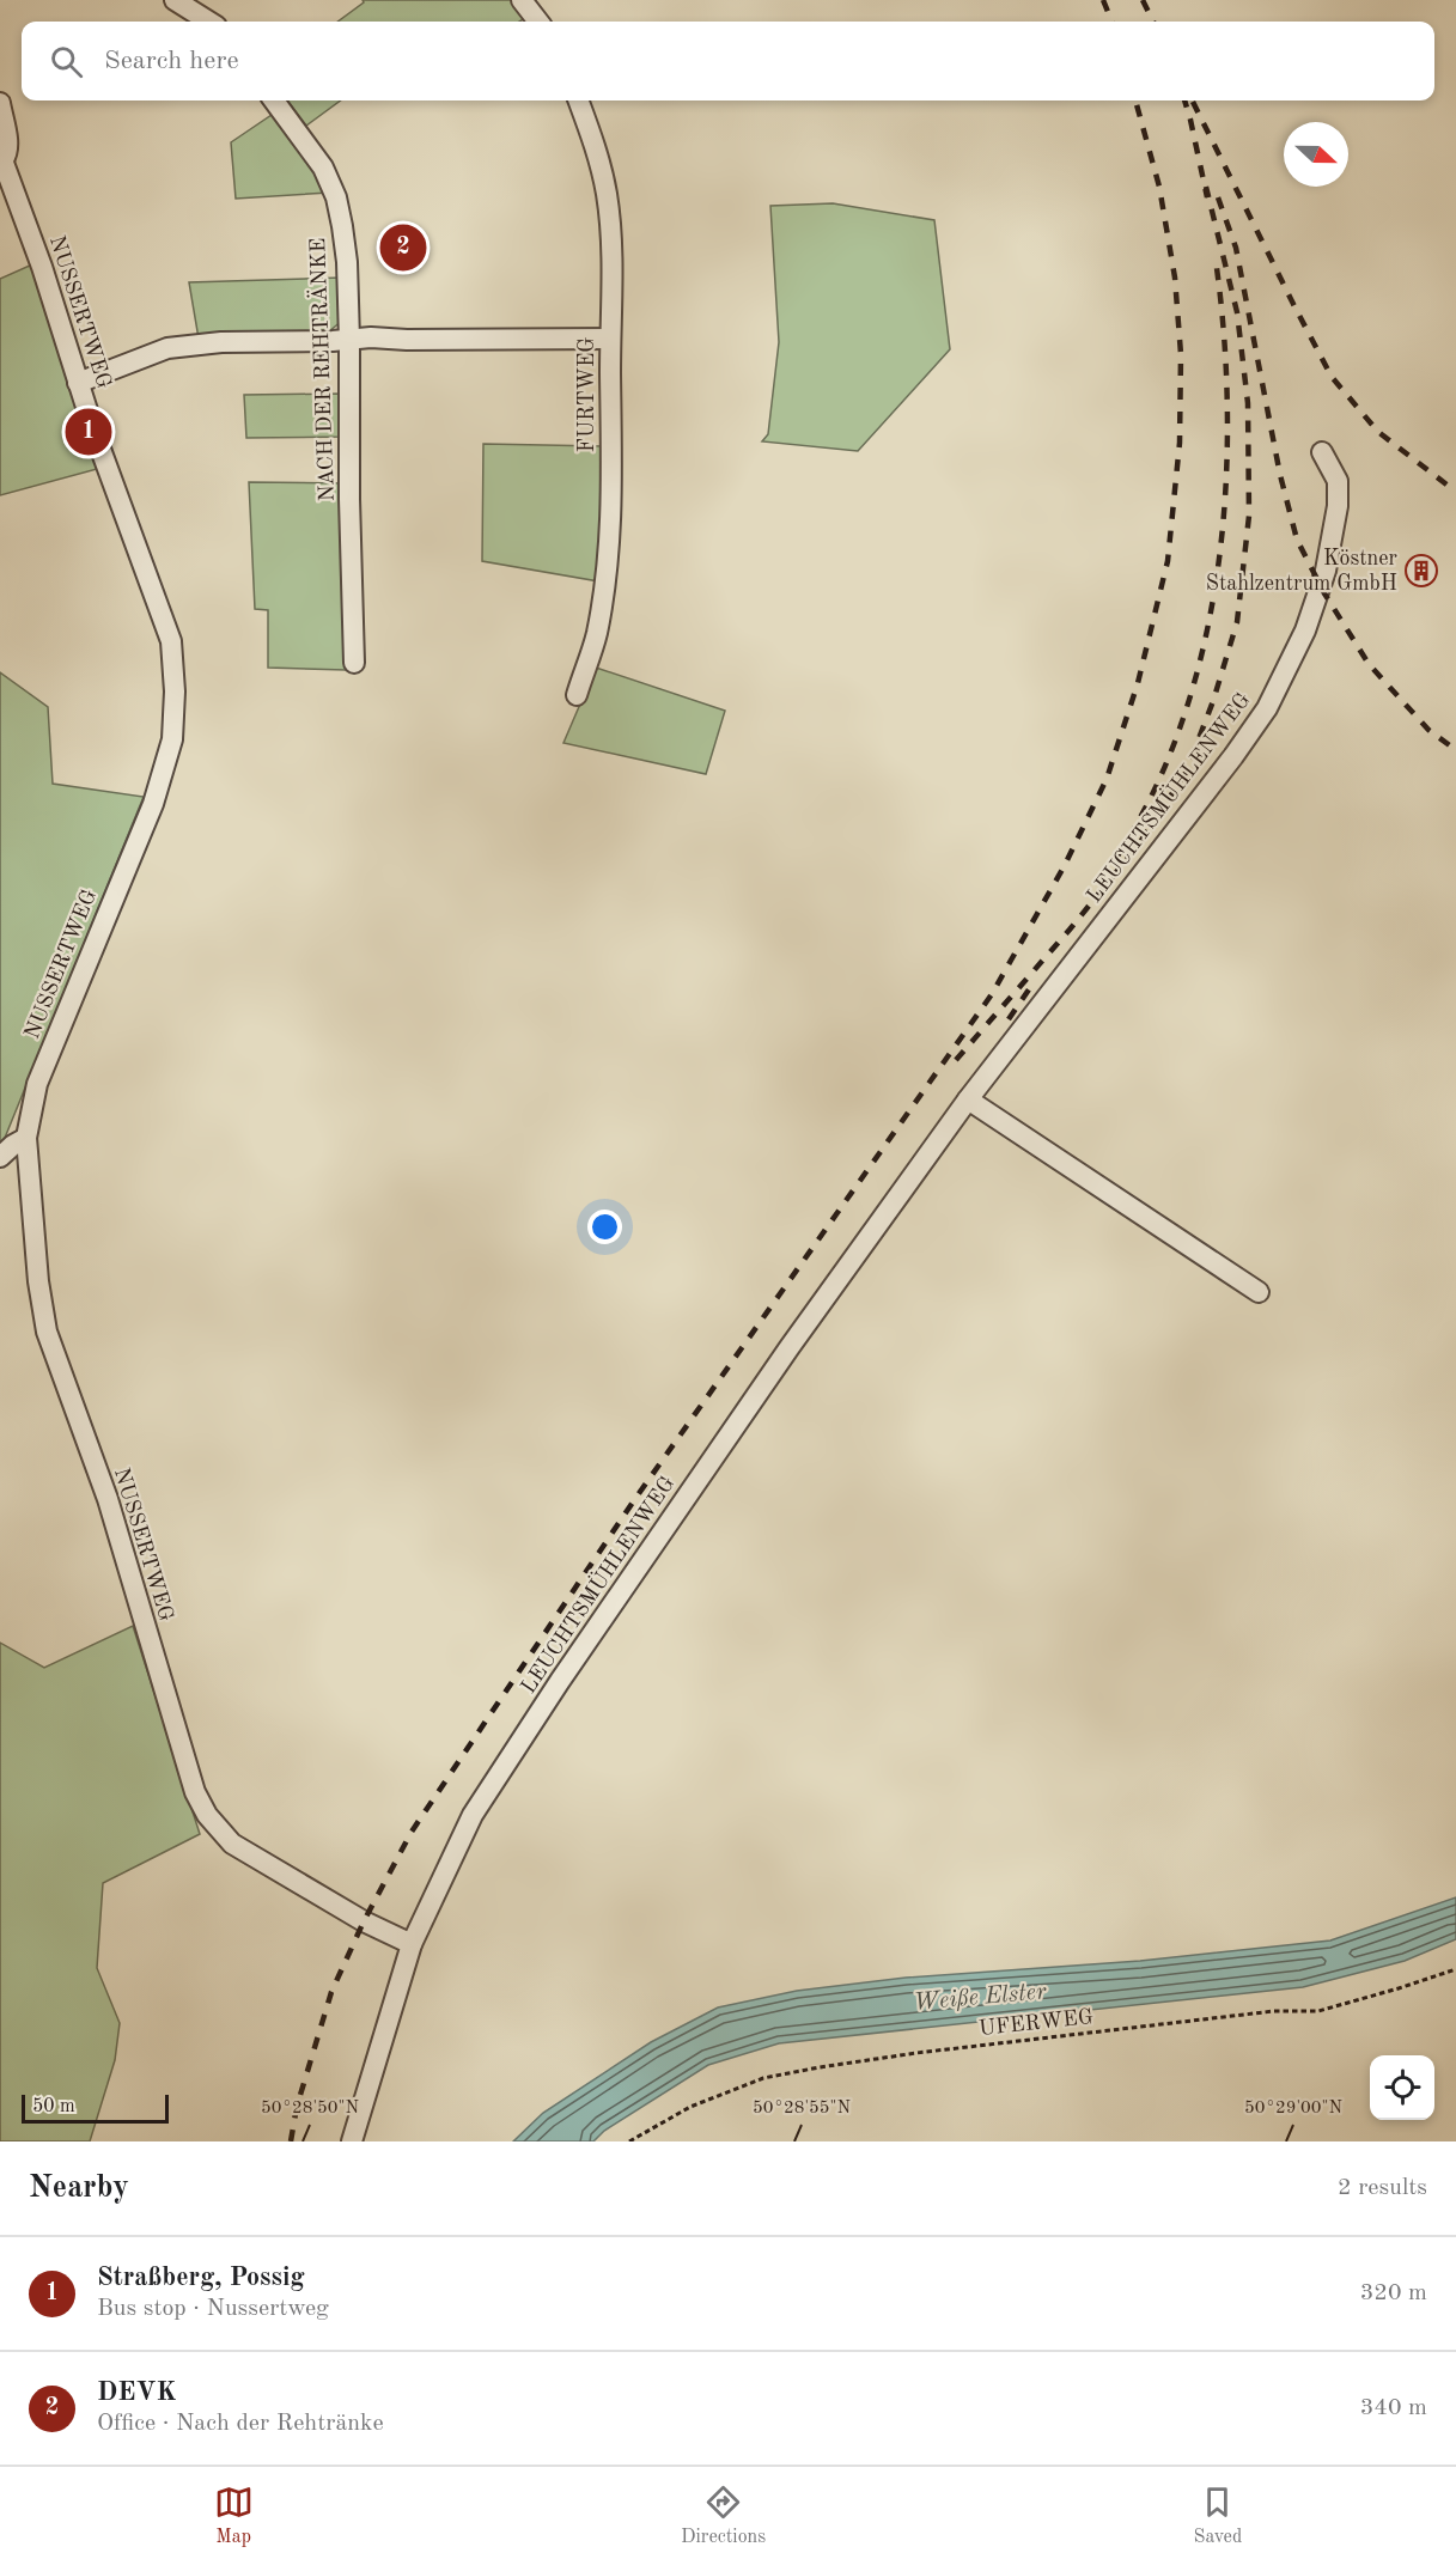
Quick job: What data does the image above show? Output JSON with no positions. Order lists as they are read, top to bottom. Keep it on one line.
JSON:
{"streets":{"street":["NUSSERTWEG","NACH DER REHTRÄNKE","FURTWEG","LEUCHTSMÜHLENWEG"],"path":["UFERWEG"]},"crossings":[["NUSSERTWEG","LEUCHTSMÜHLENWEG"]],"water":["Weiße Elster"],"places":{"building":["Köstner Stahlzentrum GmbH"]},"scale_bar":"50 m","north":"right","page":{"search":"Search here","pins":["2","1"],"scale":"50 m","heading":["Nearby","2 results"],"list":[{"mark":"1","name":"Straßberg, Possig","note":"Bus stop · Nussertweg","value":"320 m"},{"mark":"2","name":"DEVK","note":"Office · Nach der Rehtränke","value":"340 m"}],"nav":["Map","Directions","Saved"]},"coordinates":["50°28'50\"N","50°28'55\"N","50°29'00\"N"]}
